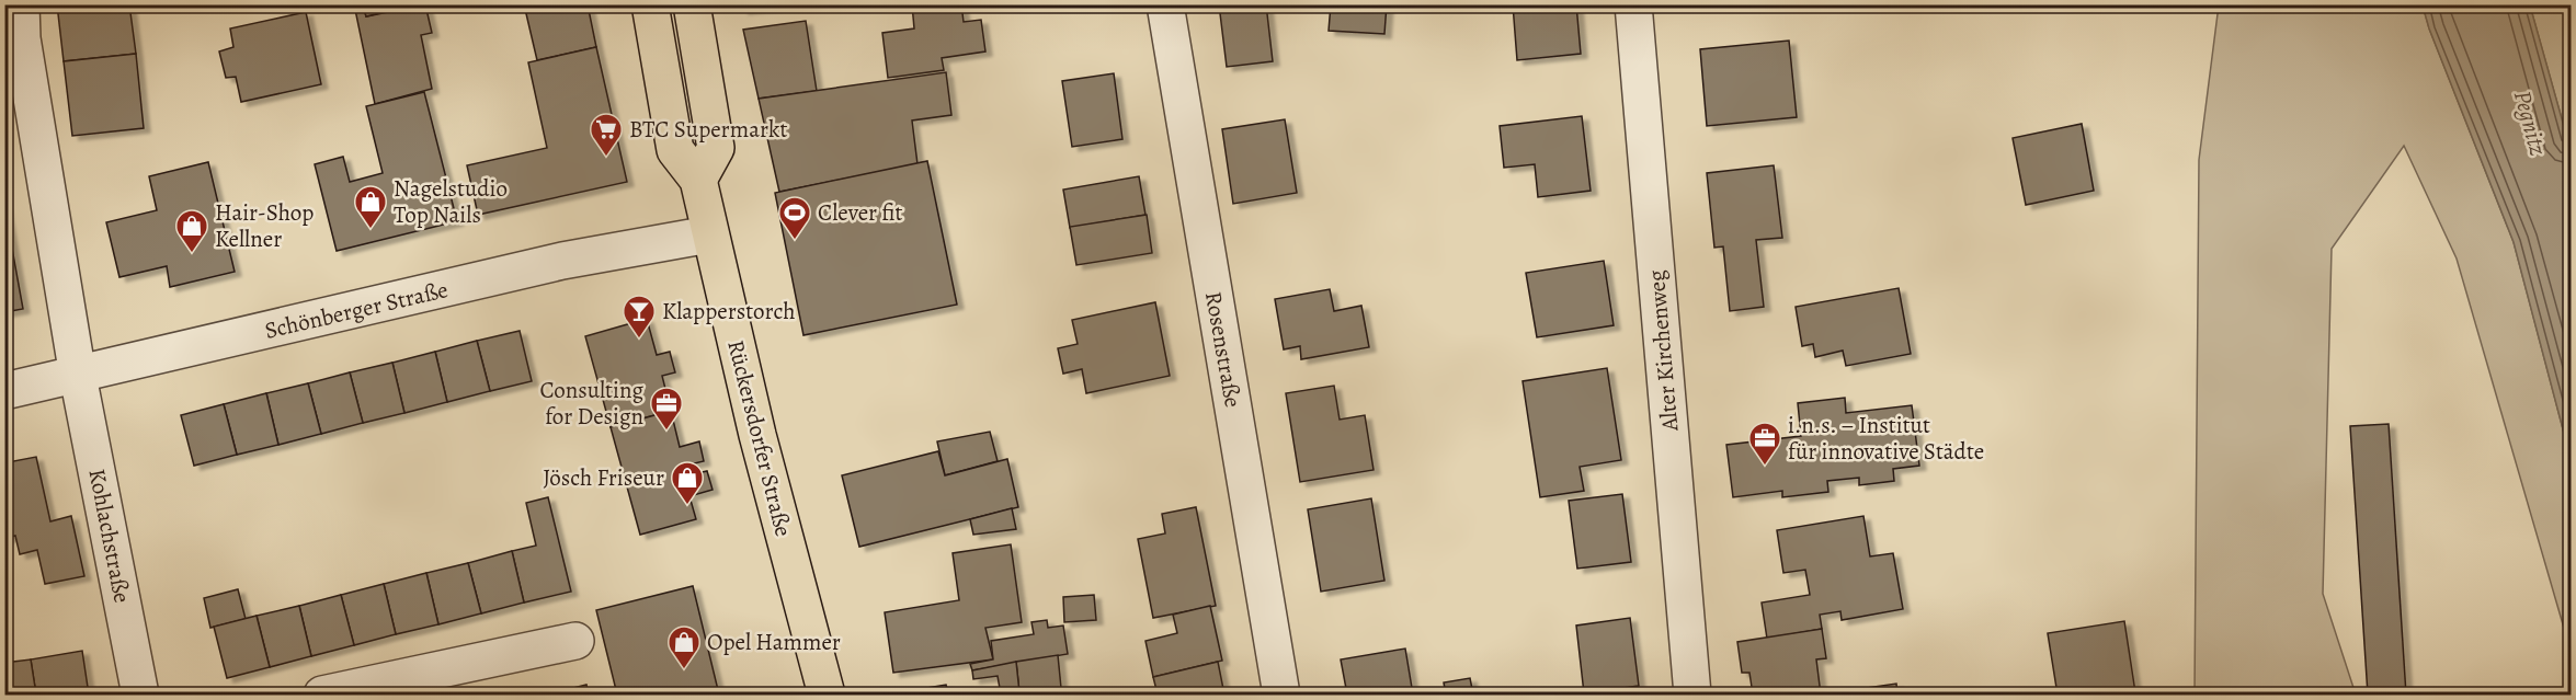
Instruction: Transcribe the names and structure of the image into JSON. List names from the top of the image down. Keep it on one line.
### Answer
{"streets":{"main road":["Rückersdorfer Straße"],"street":["Schönberger Straße","Rosenstraße","Alter Kirchenweg","Kohlachstraße"]},"crossings":[["Schönberger Straße","Rückersdorfer Straße"],["Schönberger Straße","Kohlachstraße"]],"water":["Pegnitz"],"places":{"supermarket":["BTC Supermarkt"],"shop":["Nagelstudio Top Nails","Hair-Shop Kellner","Jösch Friseur","Opel Hammer"],"sports":["Clever fit"],"bar":["Klapperstorch"],"office":["Consulting for Design","i.n.s. – Institut für innovative Städte"]}}
